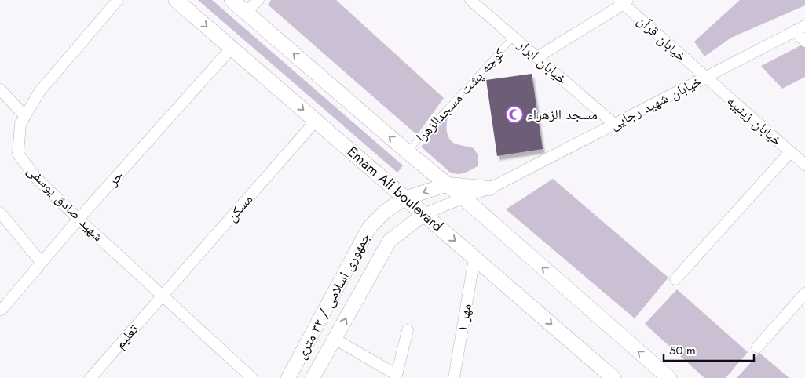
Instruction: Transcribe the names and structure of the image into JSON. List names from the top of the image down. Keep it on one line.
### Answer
{"streets":{"main road":["Emam Ali boulevard"],"street":["خیابان قرآن","خیابان ابرار","خیابان شهید رجایی","خیابان زینبیه","حر","شهید صادق یوسفی","مسکن","جمهوری اسلامی / ۳۲ متری","مهر ۱","تعلیم"],"lane":["کوچه پشت مسجدالزهرا"]},"crossings":[["خیابان قرآن","خیابان شهید رجایی"],["خیابان قرآن","خیابان زینبیه"],["خیابان ابرار","کوچه پشت مسجدالزهرا"],["خیابان ابرار","خیابان شهید رجایی"],["خیابان شهید رجایی","خیابان زینبیه"],["خیابان شهید رجایی","Emam Ali boulevard"],["خیابان شهید رجایی","جمهوری اسلامی / ۳۲ متری"],["حر","Emam Ali boulevard"],["حر","شهید صادق یوسفی"],["Emam Ali boulevard","مسکن"],["Emam Ali boulevard","جمهوری اسلامی / ۳۲ متری"],["Emam Ali boulevard","مهر ۱"],["شهید صادق یوسفی","مسکن"],["شهید صادق یوسفی","تعلیم"],["مسکن","تعلیم"]],"places":{"mosque":["مسجد الزهراء"]},"scale_bar":"50 m"}
